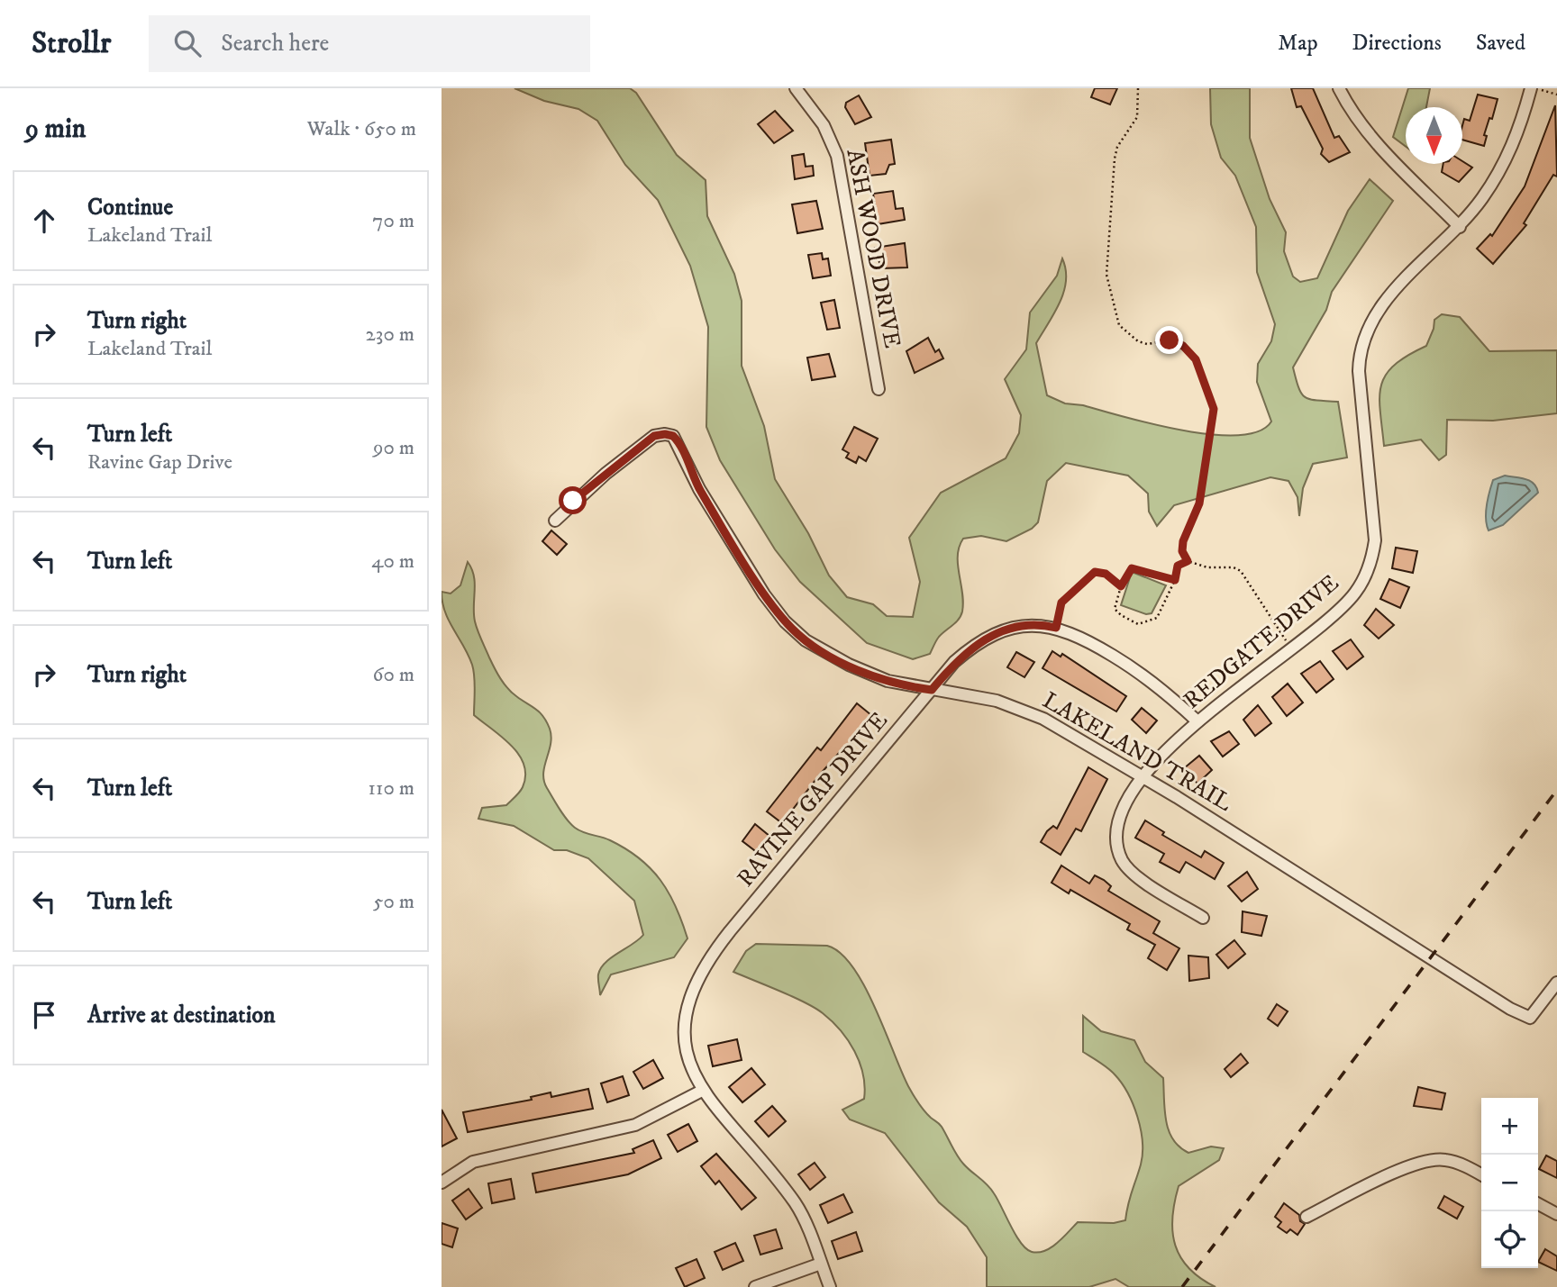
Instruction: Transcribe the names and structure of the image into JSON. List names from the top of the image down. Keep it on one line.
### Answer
{"streets":{"street":["ASH WOOD DRIVE","REDGATE DRIVE","LAKELAND TRAIL","RAVINE GAP DRIVE"]},"crossings":[["REDGATE DRIVE","LAKELAND TRAIL"],["REDGATE DRIVE","RAVINE GAP DRIVE"],["LAKELAND TRAIL","RAVINE GAP DRIVE"]],"north":"bottom","page":{"header":"Strollr","search":"Search here","nav":["Map","Directions","Saved"],"heading":["9 min","Walk · 650 m"],"list":[["Continue","Lakeland Trail","70 m"],["Turn right","Lakeland Trail","230 m"],["Turn left","Ravine Gap Drive","90 m"],["Turn left","40 m"],["Turn right","60 m"],["Turn left","110 m"],["Turn left","50 m"],"Arrive at destination"],"map_buttons":["+","−"]}}
